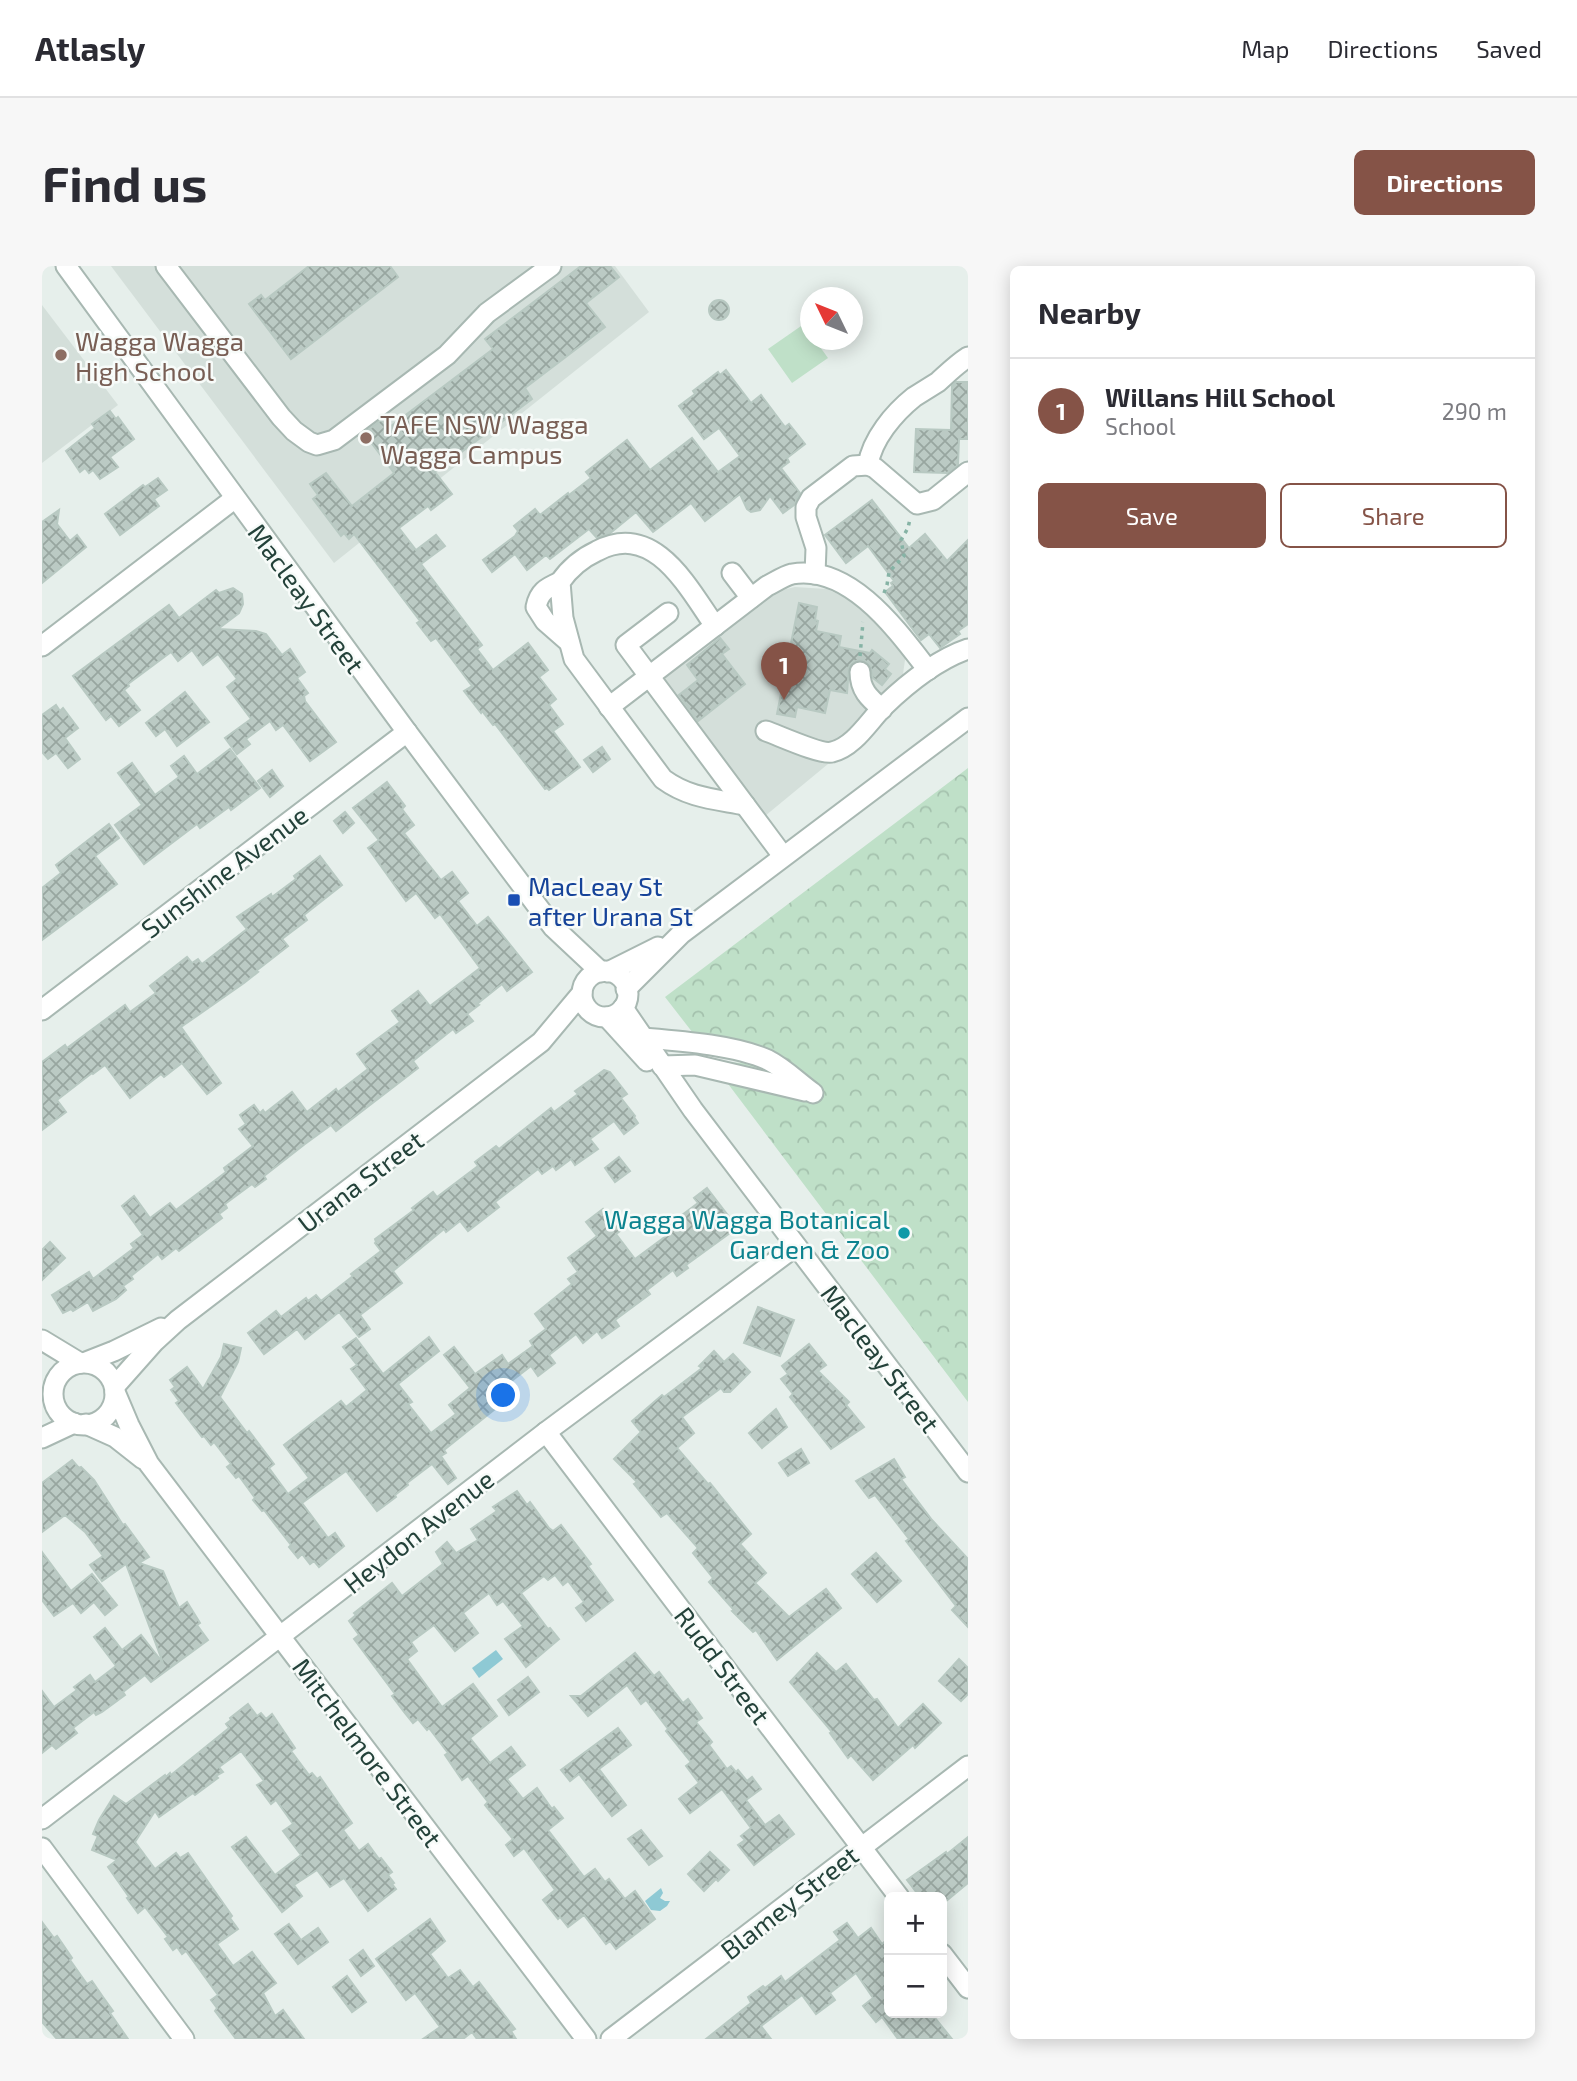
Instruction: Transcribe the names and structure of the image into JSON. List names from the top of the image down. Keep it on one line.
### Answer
{"streets":{"street":["Macleay Street","Sunshine Avenue","Urana Street","Heydon Avenue","Rudd Street","Mitchelmore Street","Blamey Street"]},"crossings":[["Macleay Street","Sunshine Avenue"],["Macleay Street","Urana Street"],["Macleay Street","Heydon Avenue"],["Urana Street","Mitchelmore Street"],["Heydon Avenue","Rudd Street"],["Heydon Avenue","Mitchelmore Street"],["Rudd Street","Blamey Street"]],"places":{"other":["Wagga Wagga High School","TAFE NSW Wagga Wagga Campus","Wagga Wagga Botanical Garden & Zoo"],"transit":["MacLeay St after Urana St"]},"north":"top left","page":{"header":"Atlasly","nav":["Map","Directions","Saved"],"buttons":["Directions",["Save","Share"]],"title":"Find us","heading":"Nearby","list":[{"mark":"1","name":"Willans Hill School","note":"School","value":"290 m"}],"pins":"1","map_buttons":["+","−"]}}
